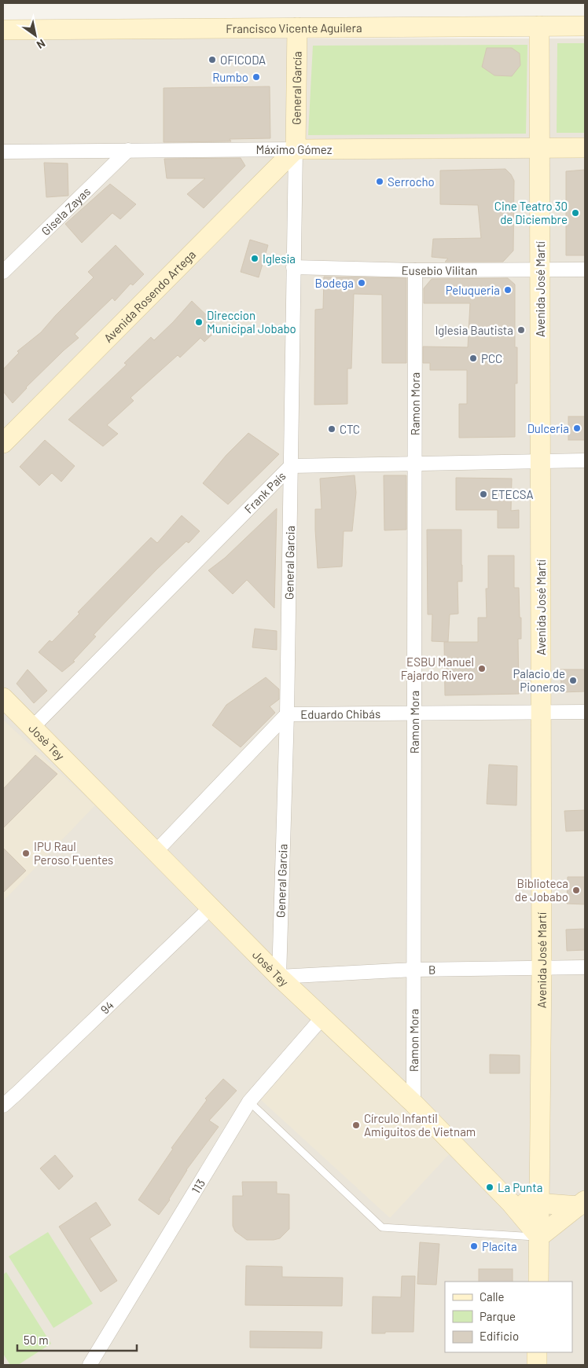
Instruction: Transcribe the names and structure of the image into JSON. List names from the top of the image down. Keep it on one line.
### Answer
{"streets":{"main road":["Francisco Vicente Aguilera","General García","Máximo Gómez","Avenida José Martí","Avenida Rosendo Artega","Josè Tey"],"street":["Gisela Zayas","Eusebio Vilitan","Ramon Mora","Frank País","General Garcia","Eduardo Chibás","B","94","113"]},"crossings":[["Francisco Vicente Aguilera","General García"],["Francisco Vicente Aguilera","Avenida José Martí"],["General García","Máximo Gómez"],["General García","Avenida Rosendo Artega"],["General García","General Garcia"],["Máximo Gómez","Gisela Zayas"],["Máximo Gómez","Avenida José Martí"],["Máximo Gómez","Avenida Rosendo Artega"],["Máximo Gómez","General Garcia"],["Eusebio Vilitan","Avenida José Martí"],["Eusebio Vilitan","Ramon Mora"],["Eusebio Vilitan","General Garcia"],["Avenida José Martí","Frank País"],["Avenida José Martí","Eduardo Chibás"],["Avenida José Martí","Josè Tey"],["Avenida José Martí","B"],["Avenida Rosendo Artega","General Garcia"],["Ramon Mora","Frank País"],["Ramon Mora","Eduardo Chibás"],["Ramon Mora","Josè Tey"],["Ramon Mora","B"],["Frank País","General Garcia"],["Frank País","Josè Tey"],["General Garcia","Eduardo Chibás"],["General Garcia","Josè Tey"],["General Garcia","B"],["Eduardo Chibás","Josè Tey"],["Josè Tey","B"],["Josè Tey","94"],["Josè Tey","113"]],"places":["OFICODA","Rumbo","Serrocho","Cine Teatro 30 de Diciembre","Iglesia","Bodega","Peluqueria","Direccion Municipal Jobabo","Iglesia Bautista","PCC","Dulceria","CTC","ETECSA","ESBU Manuel Fajardo Rivero","Palacio de Pioneros","IPU Raul Peroso Fuentes","Biblioteca de Jobabo","Círculo Infantil Amiguitos de Vietnam","La Punta","Placita"],"legend":["Calle","Parque","Edificio"],"scale_bar":"50 m","north":"bottom right"}
